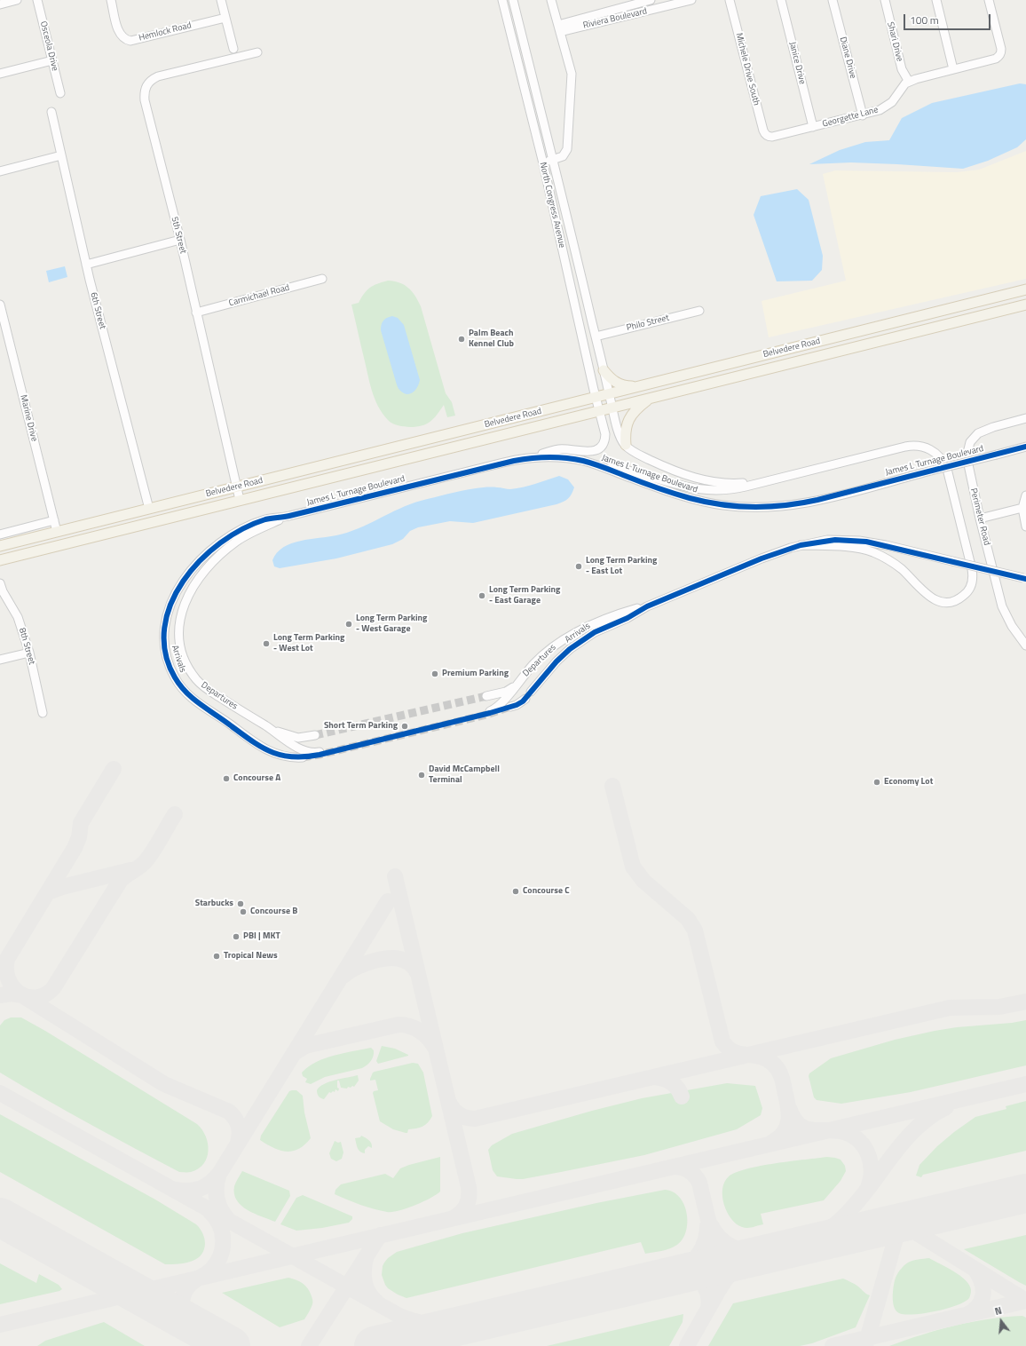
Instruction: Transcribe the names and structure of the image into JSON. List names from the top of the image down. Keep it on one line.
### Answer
{"streets":{"main road":["Belvedere Road"],"street":["Riviera Boulevard","Hemlock Road","Shari Drive","Osceola Drive","Diane Drive","Janice Drive","Michele Drive South","Georgette Lane","North Congress Avenue","5th Street","Carmichael Road","6th Street","Philo Street","Marine Drive","James L Turnage Boulevard","Perimeter Road","Arrivals","8th Street","Departures"]},"crossings":[["Shari Drive","Georgette Lane"],["Diane Drive","Georgette Lane"],["Janice Drive","Georgette Lane"],["Michele Drive South","Georgette Lane"],["North Congress Avenue","Philo Street"],["North Congress Avenue","Belvedere Road"],["North Congress Avenue","James L Turnage Boulevard"],["5th Street","Carmichael Road"],["5th Street","Belvedere Road"],["6th Street","Belvedere Road"],["Belvedere Road","Marine Drive"],["James L Turnage Boulevard","Arrivals"],["James L Turnage Boulevard","Departures"],["Arrivals","Departures"]],"places":["Palm Beach Kennel Club","Long Term Parking - East Lot","Long Term Parking - East Garage","Long Term Parking - West Garage","Long Term Parking - West Lot","Premium Parking","Short Term Parking","David McCampbell Terminal","Concourse A","Economy Lot","Concourse C","Starbucks","Concourse B","PBI | MKT","Tropical News"],"scale_bar":"100 m","north":"top"}
